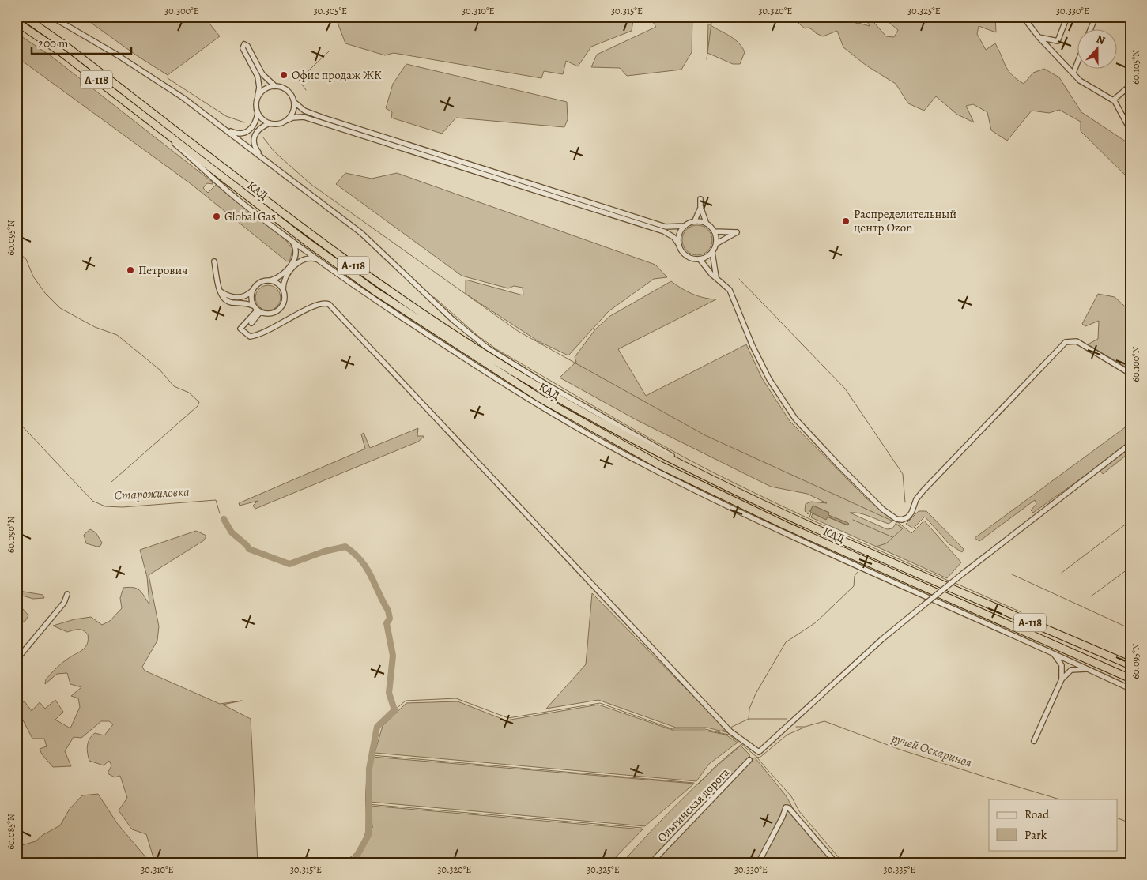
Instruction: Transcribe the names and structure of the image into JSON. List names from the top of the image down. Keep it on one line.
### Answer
{"streets":{"highway":["А-118","КАД"],"street":["Ольгинская дорога"]},"water":["Старожиловка","ручей Оскариноя"],"places":["Офис продаж ЖК","Global Gas","Распределительный центр Ozon","Петрович"],"legend":["Road","Park"],"scale_bar":"200 m","north":"top","coordinates":["30.300°E","30.305°E","30.310°E","30.315°E","30.320°E","30.325°E","30.330°E","60.105°N","60.095°N","60.100°N","60.090°N","60.085°N","30.335°E"]}
